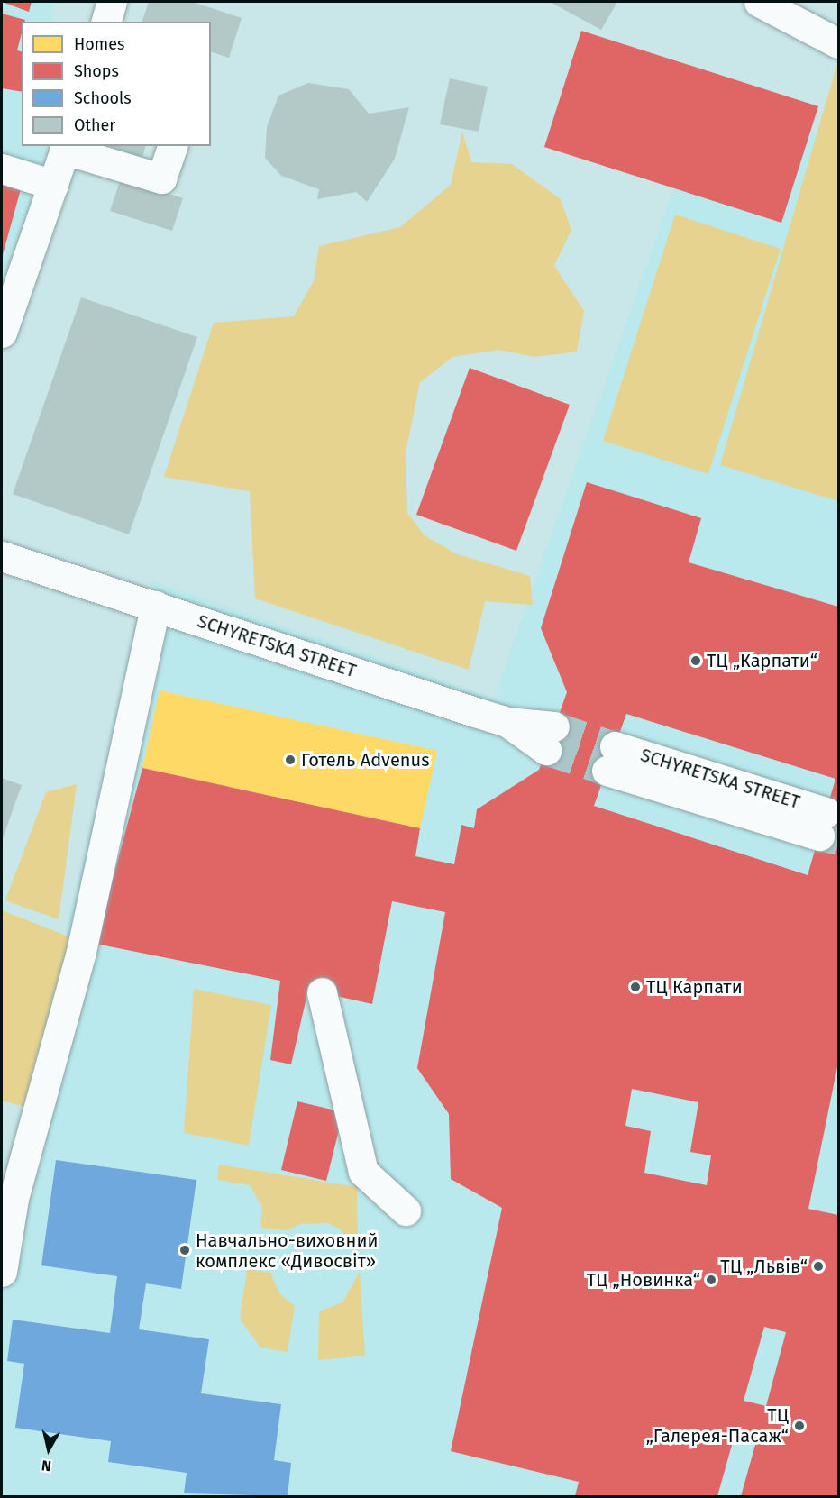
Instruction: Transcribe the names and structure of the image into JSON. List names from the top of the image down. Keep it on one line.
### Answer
{"streets":{"street":["SCHYRETSKA STREET"]},"places":["ТЦ „Карпати“","Готель Advenus","ТЦ Карпати","Навчально-виховний комплекс «Дивосвіт»","ТЦ „Львів“","ТЦ „Новинка“","ТЦ „Галерея-Пасаж“"],"legend":["Homes","Shops","Schools","Other"],"north":"bottom"}
